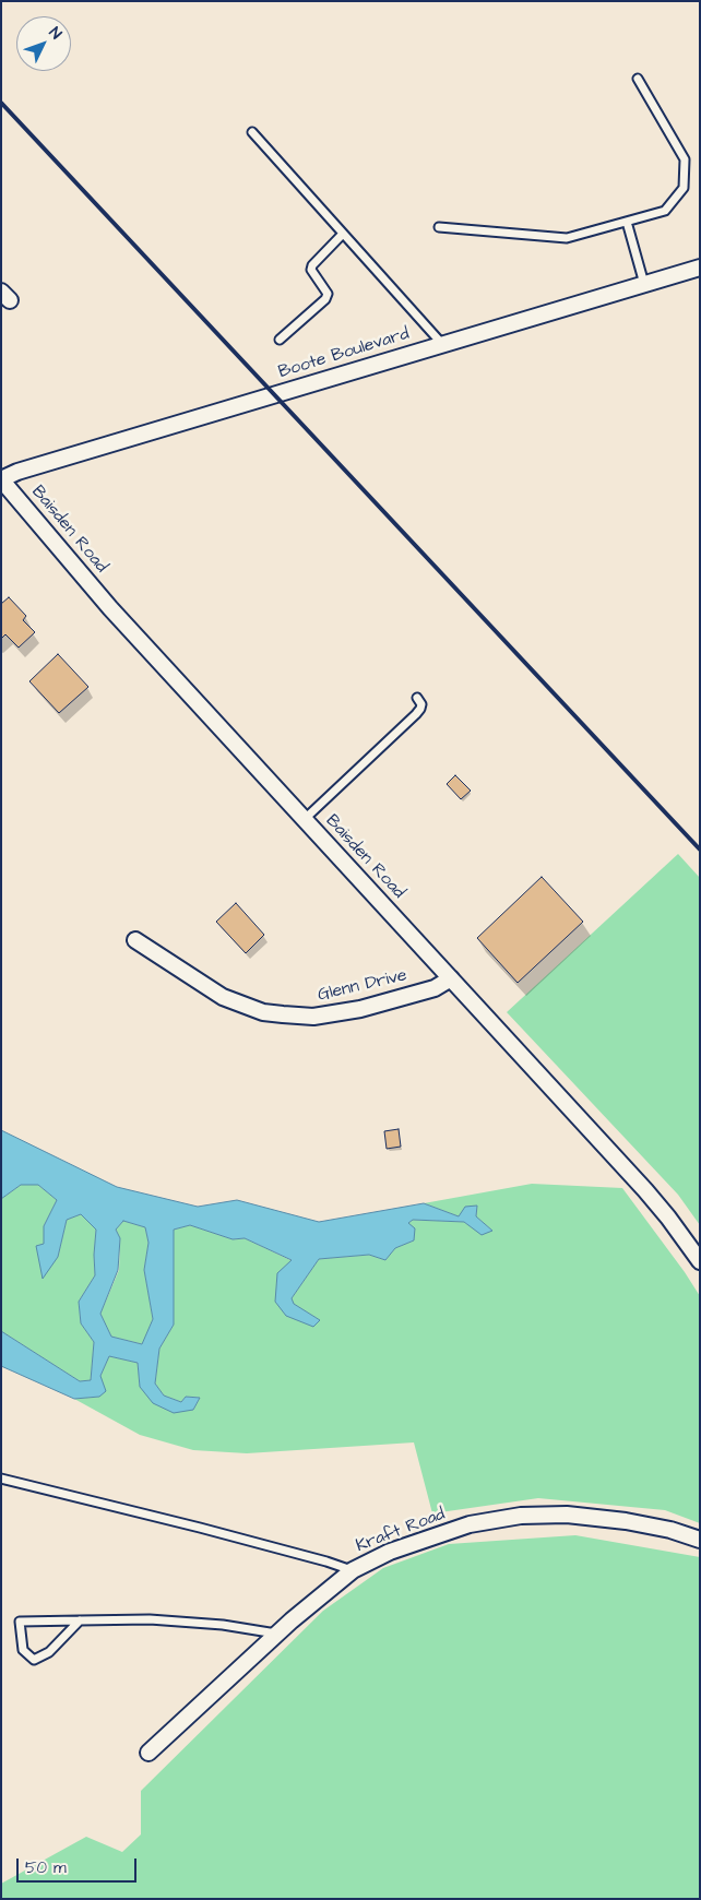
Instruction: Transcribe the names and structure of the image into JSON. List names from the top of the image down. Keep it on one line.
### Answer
{"streets":{"street":["Boote Boulevard","Baisden Road","Glenn Drive","Kraft Road"]},"crossings":[["Boote Boulevard","Baisden Road"],["Baisden Road","Glenn Drive"]],"scale_bar":"50 m","north":"top right"}
